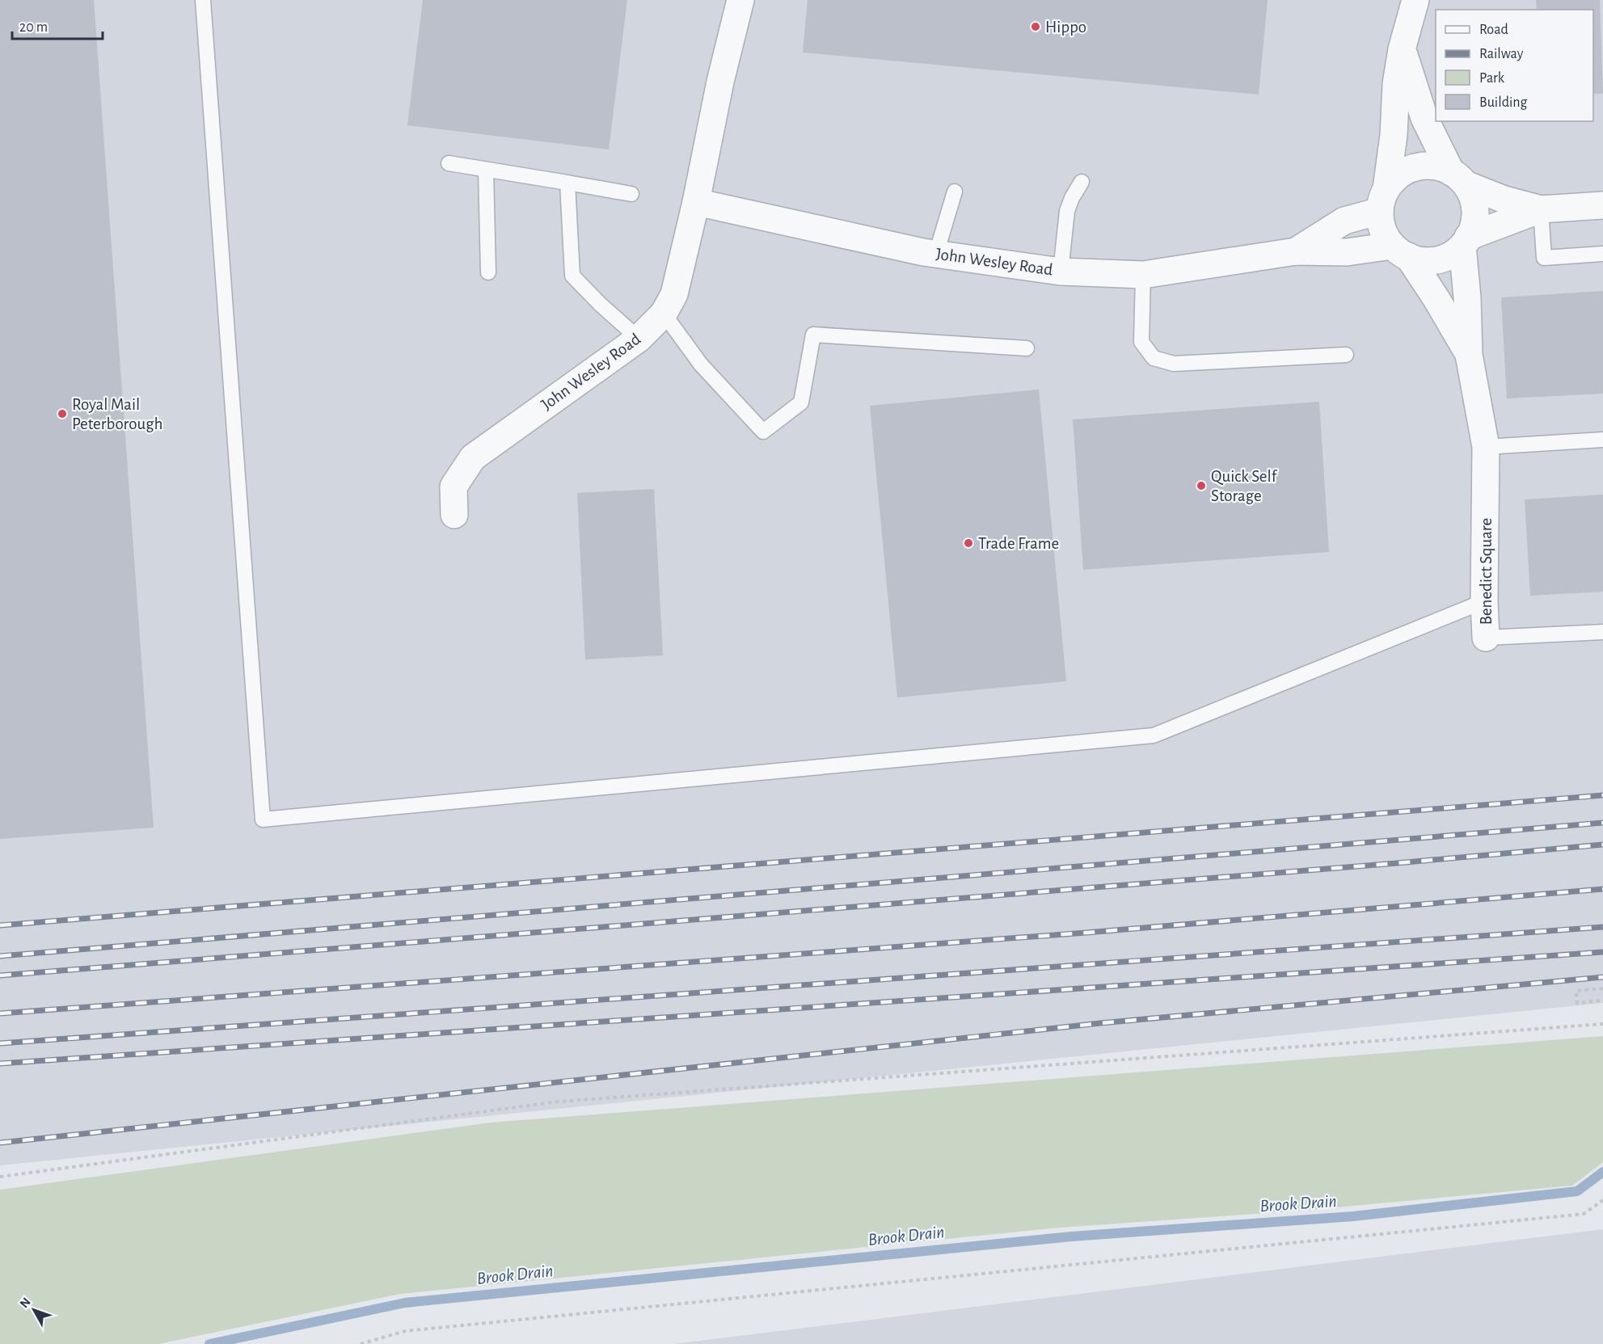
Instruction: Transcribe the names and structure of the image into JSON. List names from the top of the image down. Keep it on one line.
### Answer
{"streets":{"street":["John Wesley Road","Benedict Square"]},"crossings":[["John Wesley Road","Benedict Square"]],"water":["Brook Drain"],"places":["Hippo","Royal Mail Peterborough","Quick Self Storage","Trade Frame"],"legend":["Road","Railway","Park","Building"],"scale_bar":"20 m","north":"top left"}
